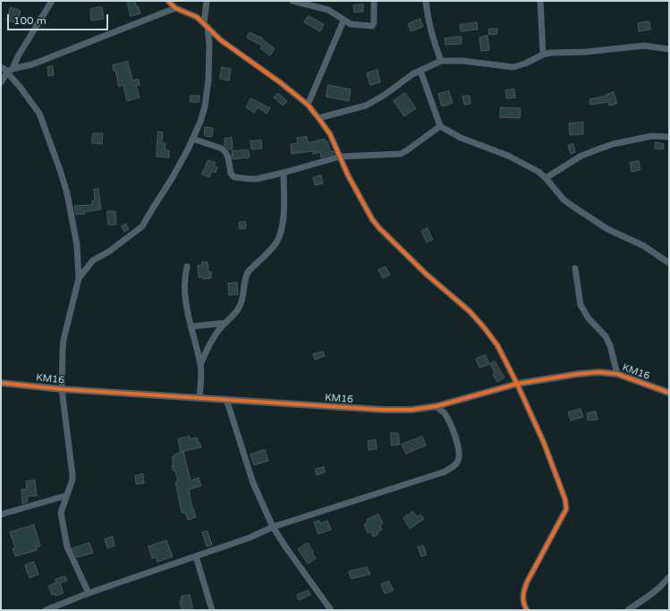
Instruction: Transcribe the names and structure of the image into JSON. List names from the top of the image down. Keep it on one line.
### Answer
{"streets":{"street":["KM16"]},"scale_bar":"100 m"}
